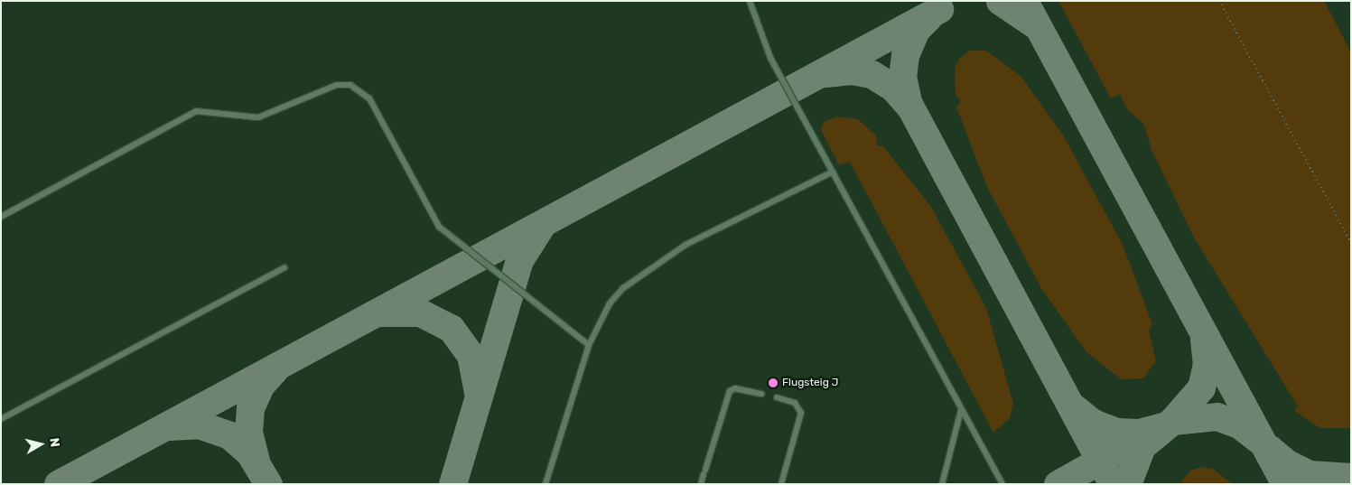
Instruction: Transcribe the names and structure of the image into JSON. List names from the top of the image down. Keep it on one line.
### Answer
{"places":["Flugsteig J"],"north":"right"}
